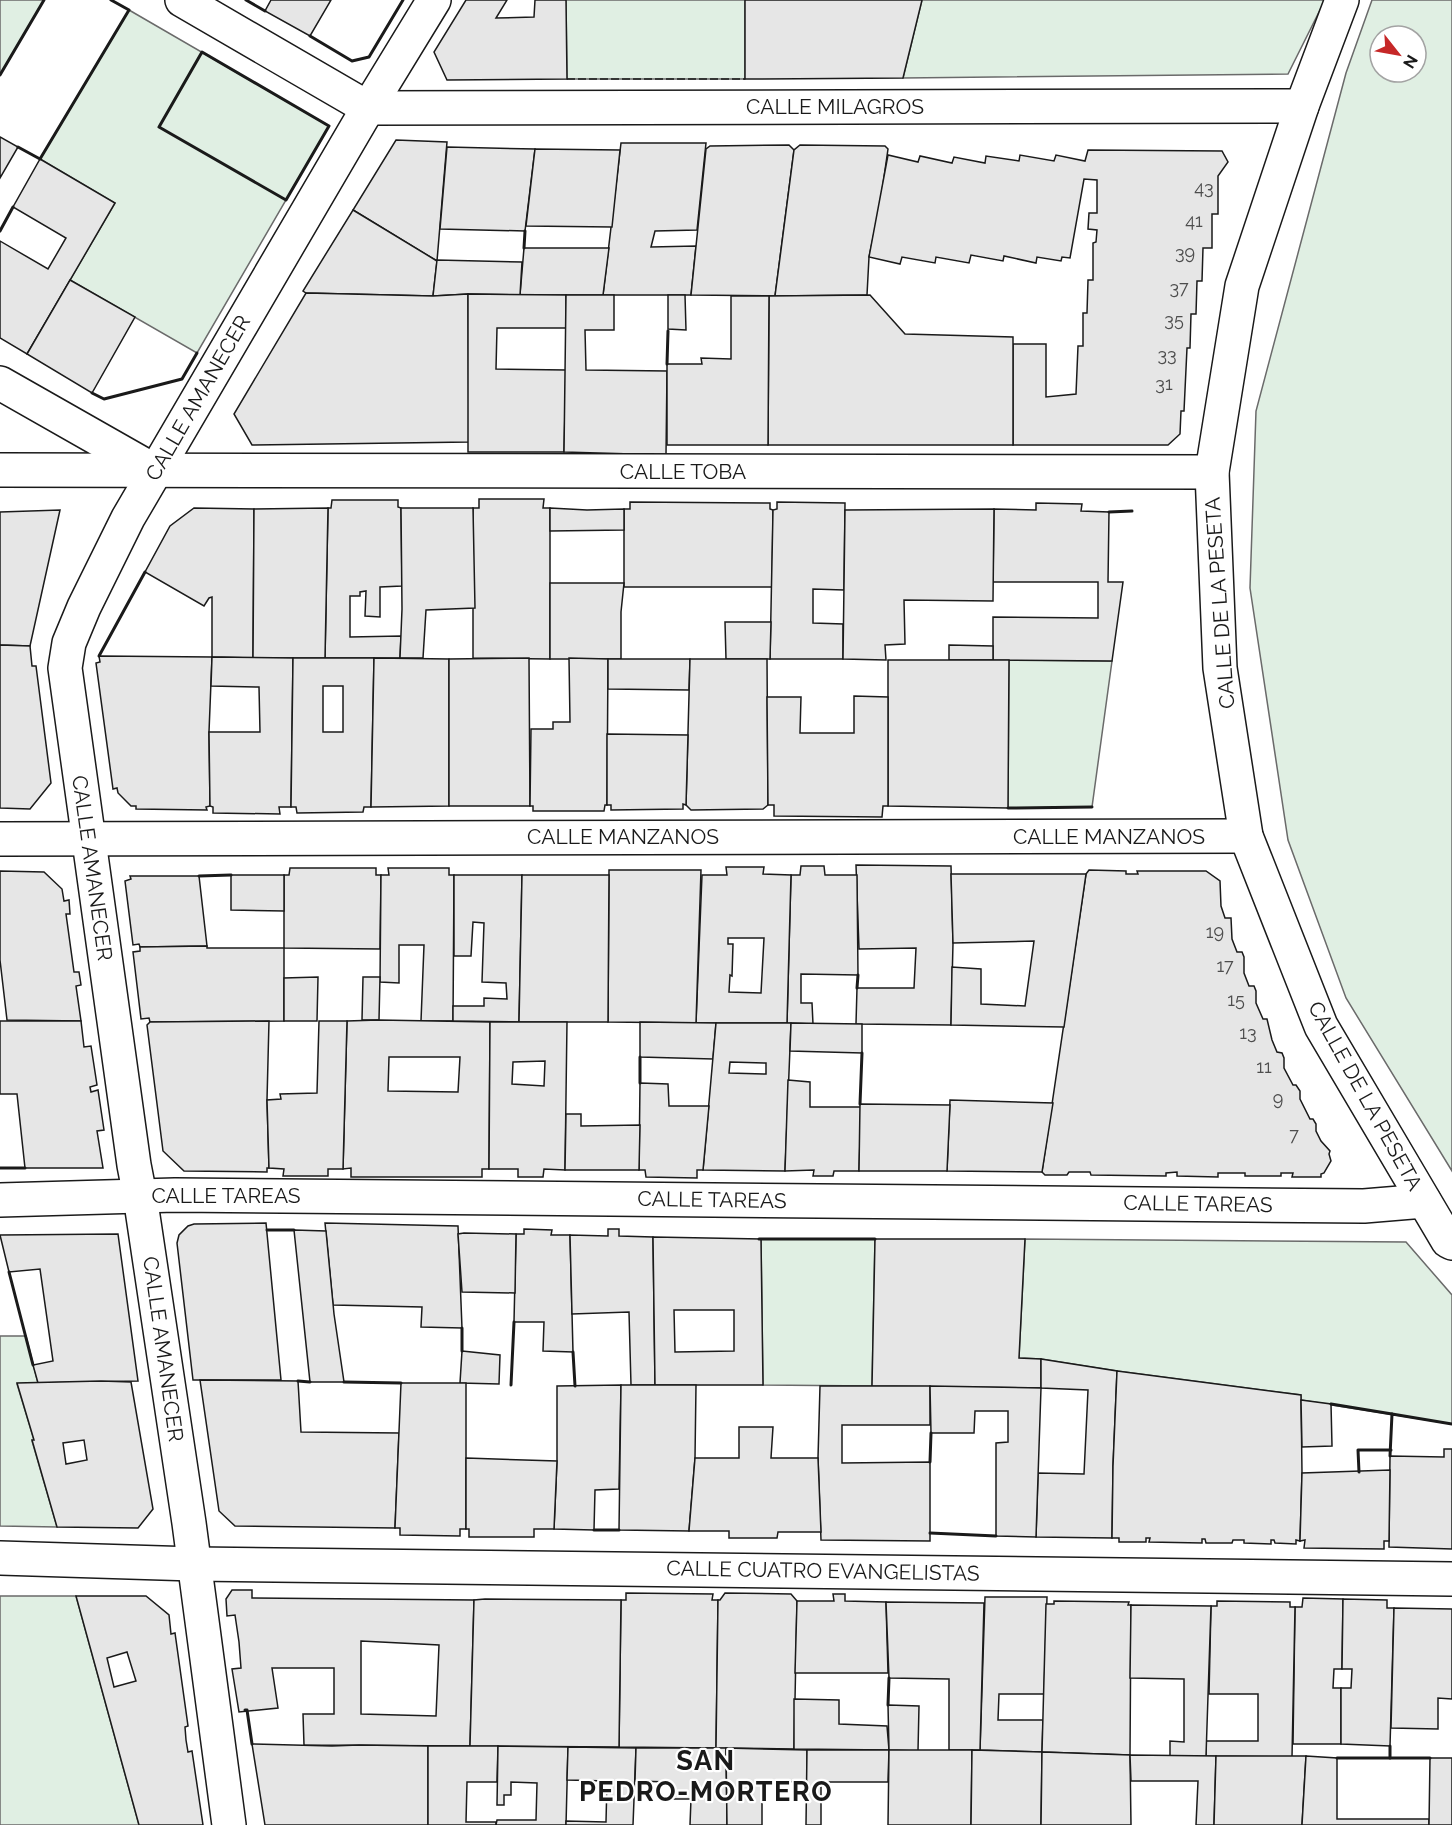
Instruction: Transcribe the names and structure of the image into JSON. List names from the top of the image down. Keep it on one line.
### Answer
{"streets":{"street":["CALLE MILAGROS","CALLE AMANECER","CALLE TOBA","CALLE DE LA PESETA","CALLE MANZANOS","CALLE TAREAS","CALLE CUATRO EVANGELISTAS"]},"crossings":[["CALLE MILAGROS","CALLE AMANECER"],["CALLE MILAGROS","CALLE DE LA PESETA"],["CALLE AMANECER","CALLE TOBA"],["CALLE AMANECER","CALLE MANZANOS"],["CALLE AMANECER","CALLE TAREAS"],["CALLE AMANECER","CALLE CUATRO EVANGELISTAS"],["CALLE TOBA","CALLE DE LA PESETA"],["CALLE DE LA PESETA","CALLE MANZANOS"],["CALLE DE LA PESETA","CALLE TAREAS"]],"districts":["SAN PEDRO-MORTERO"],"house_numbers":["43","41","39","37","35","33","31","19","17","15","13","11","9","7"],"north":"bottom right"}
